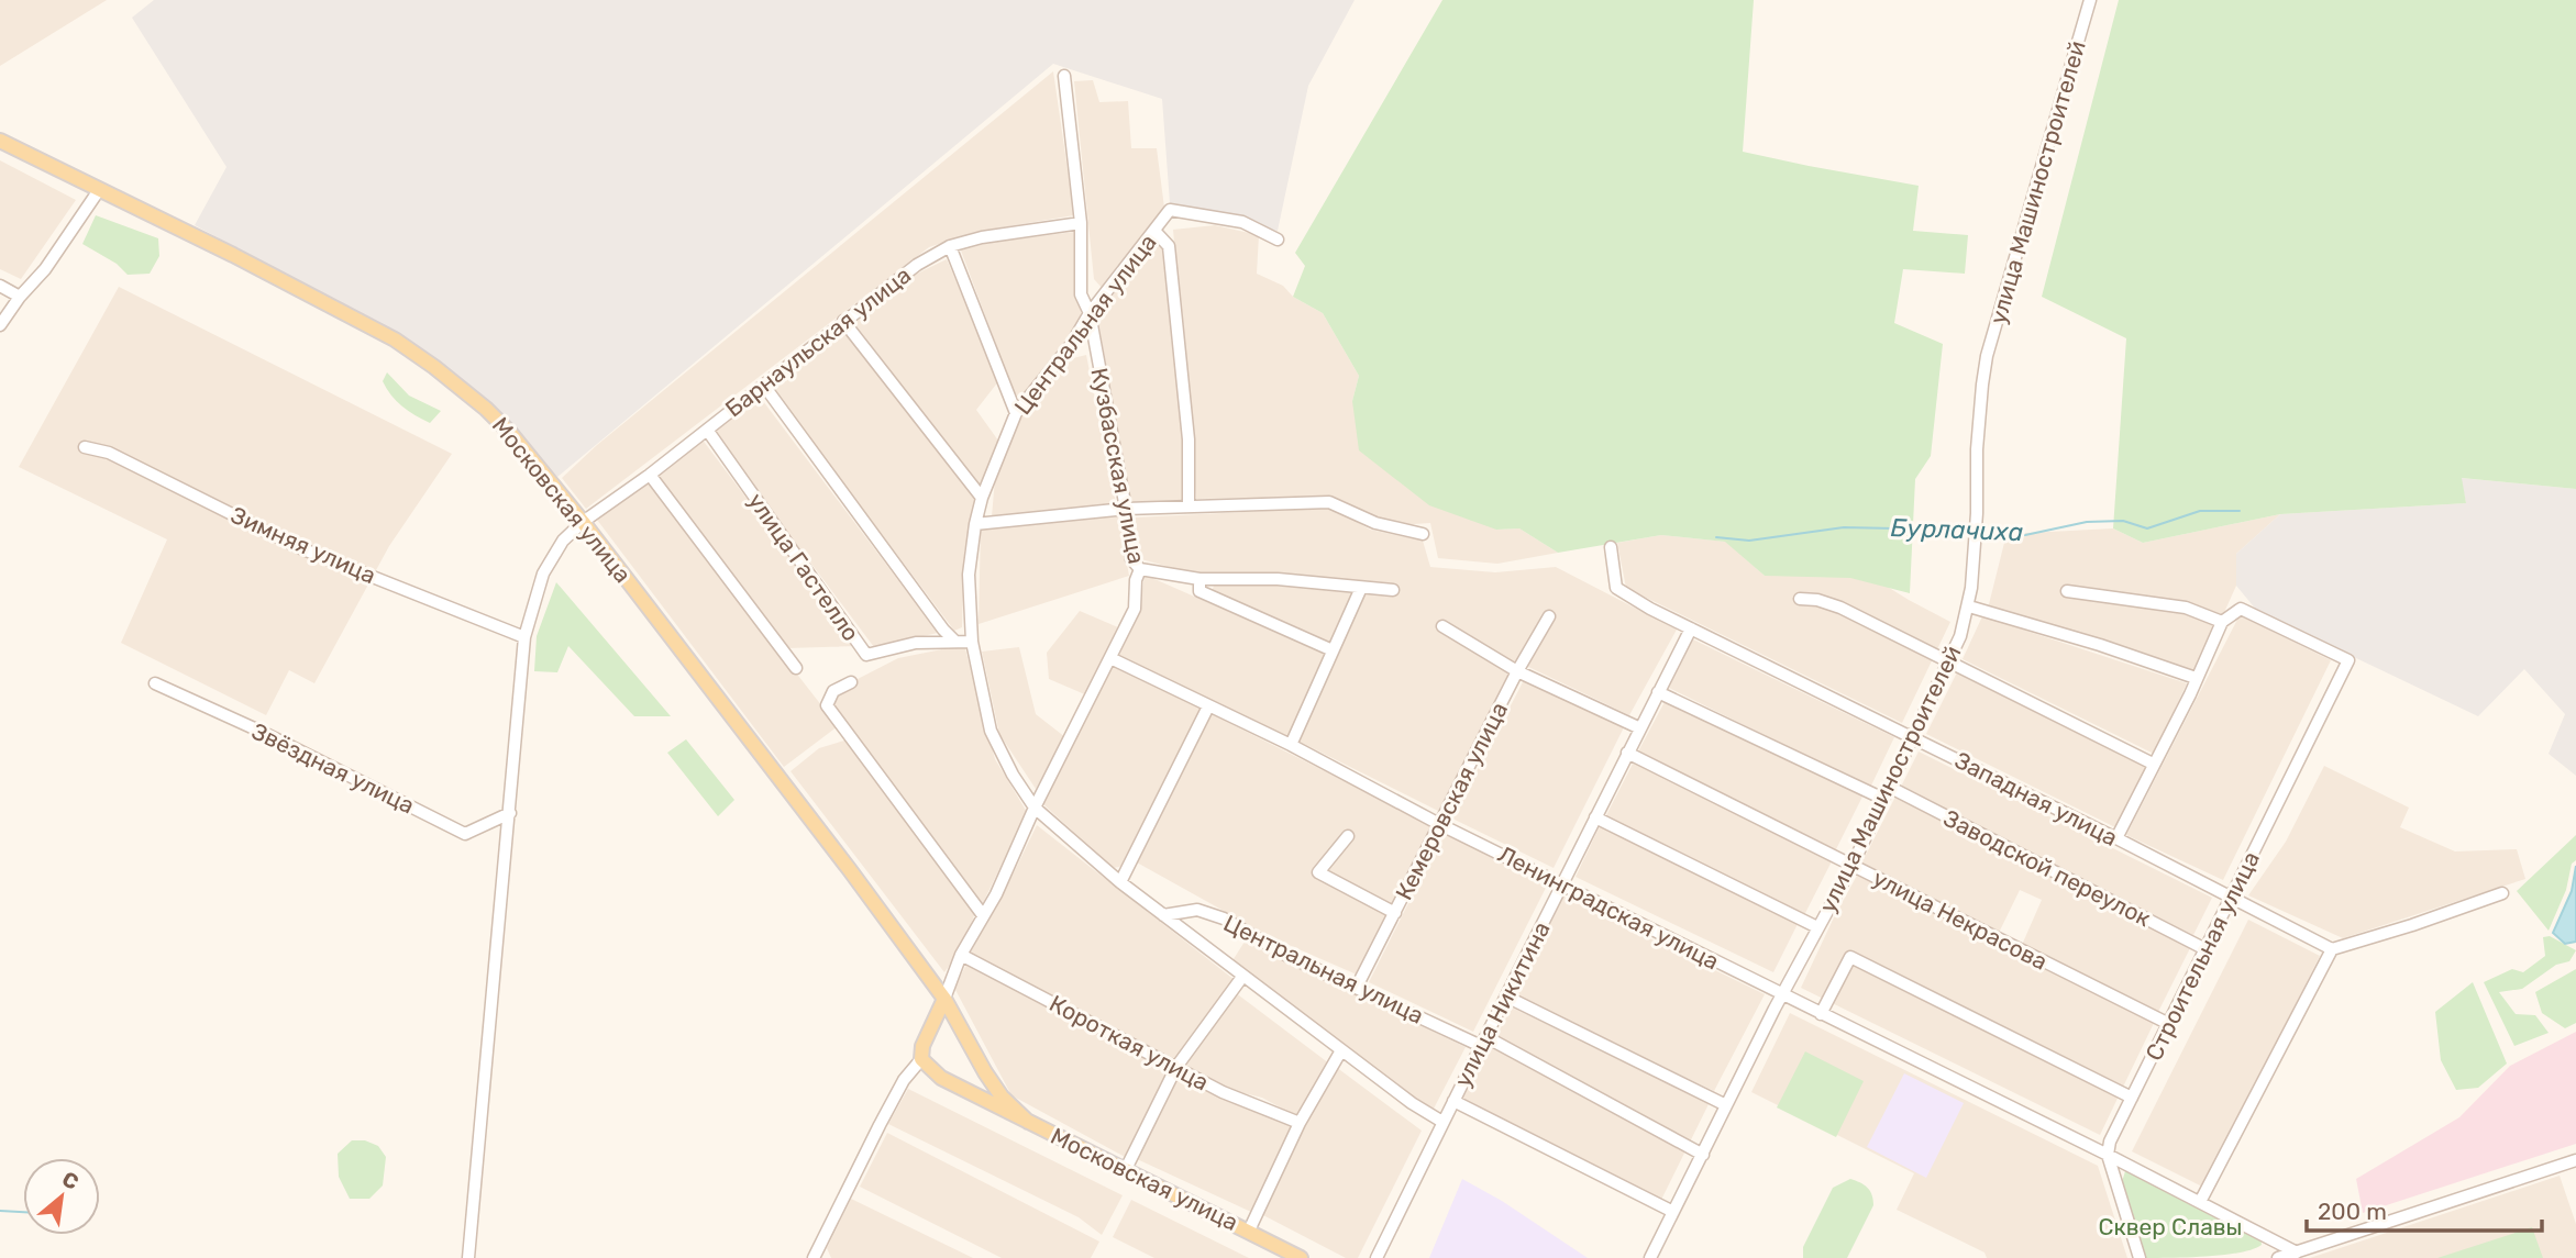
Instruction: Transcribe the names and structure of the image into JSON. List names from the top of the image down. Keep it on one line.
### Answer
{"streets":{"main road":["Московская улица"],"street":["улица Машиностроителей","Центральная улица","Барнаульская улица","Кузбасская улица","Зимняя улица","улица Гастелло","Звёздная улица","Западная улица","Кемеровская улица","Заводской переулок","Ленинградская улица","улица Некрасова","Строительная улица","улица Никитина","Короткая улица"]},"crossings":[["улица Машиностроителей","Центральная улица"],["улица Машиностроителей","Западная улица"],["улица Машиностроителей","Заводской переулок"],["улица Машиностроителей","Ленинградская улица"],["улица Машиностроителей","улица Некрасова"],["Центральная улица","Кузбасская улица"],["Центральная улица","улица Гастелло"],["Центральная улица","Кемеровская улица"],["Центральная улица","улица Никитина"],["Барнаульская улица","Кузбасская улица"],["Барнаульская улица","Московская улица"],["Барнаульская улица","Зимняя улица"],["Барнаульская улица","улица Гастелло"],["Барнаульская улица","Звёздная улица"],["Кузбасская улица","Московская улица"],["Кузбасская улица","Ленинградская улица"],["Кузбасская улица","Короткая улица"],["Западная улица","Строительная улица"],["Западная улица","улица Никитина"],["Кемеровская улица","Ленинградская улица"],["Заводской переулок","Строительная улица"],["Ленинградская улица","Строительная улица"],["Ленинградская улица","улица Никитина"],["улица Некрасова","Строительная улица"],["улица Некрасова","улица Никитина"]],"water":["Бурлачиха"],"parks":["Сквер Славы"],"scale_bar":"200 m","north":"top right"}
